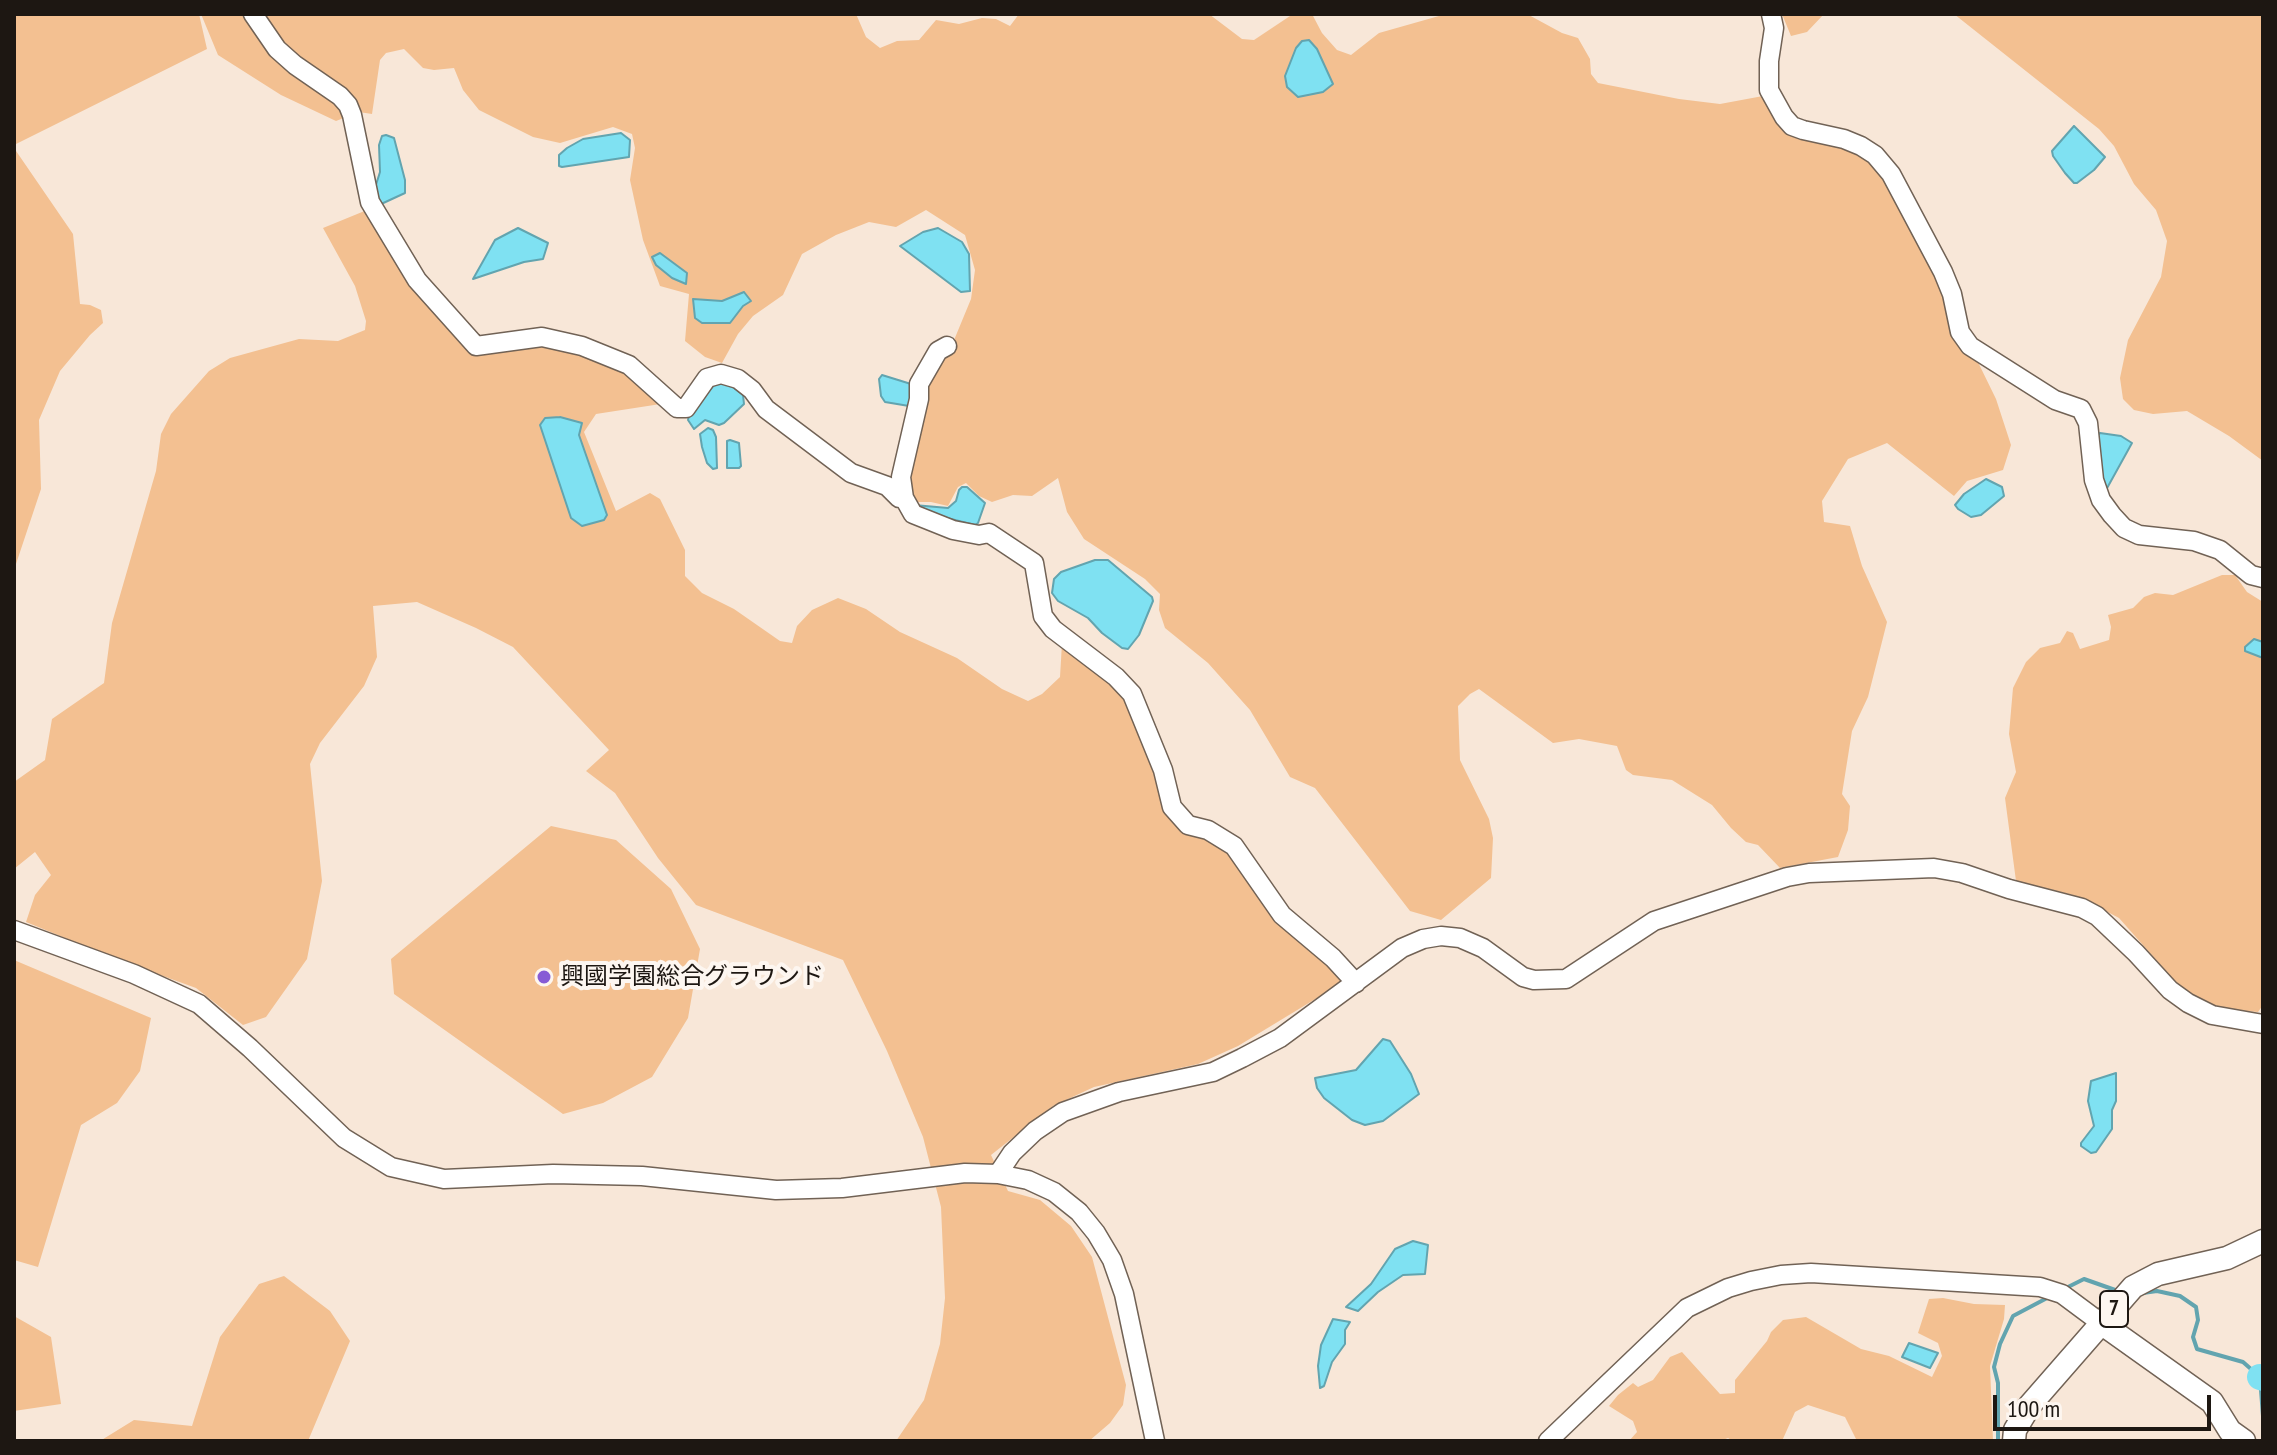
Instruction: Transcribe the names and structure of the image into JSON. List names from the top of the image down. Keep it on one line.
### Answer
{"streets":{"main road":["7"]},"places":["興國学園総合グラウンド"],"scale_bar":"100 m"}
